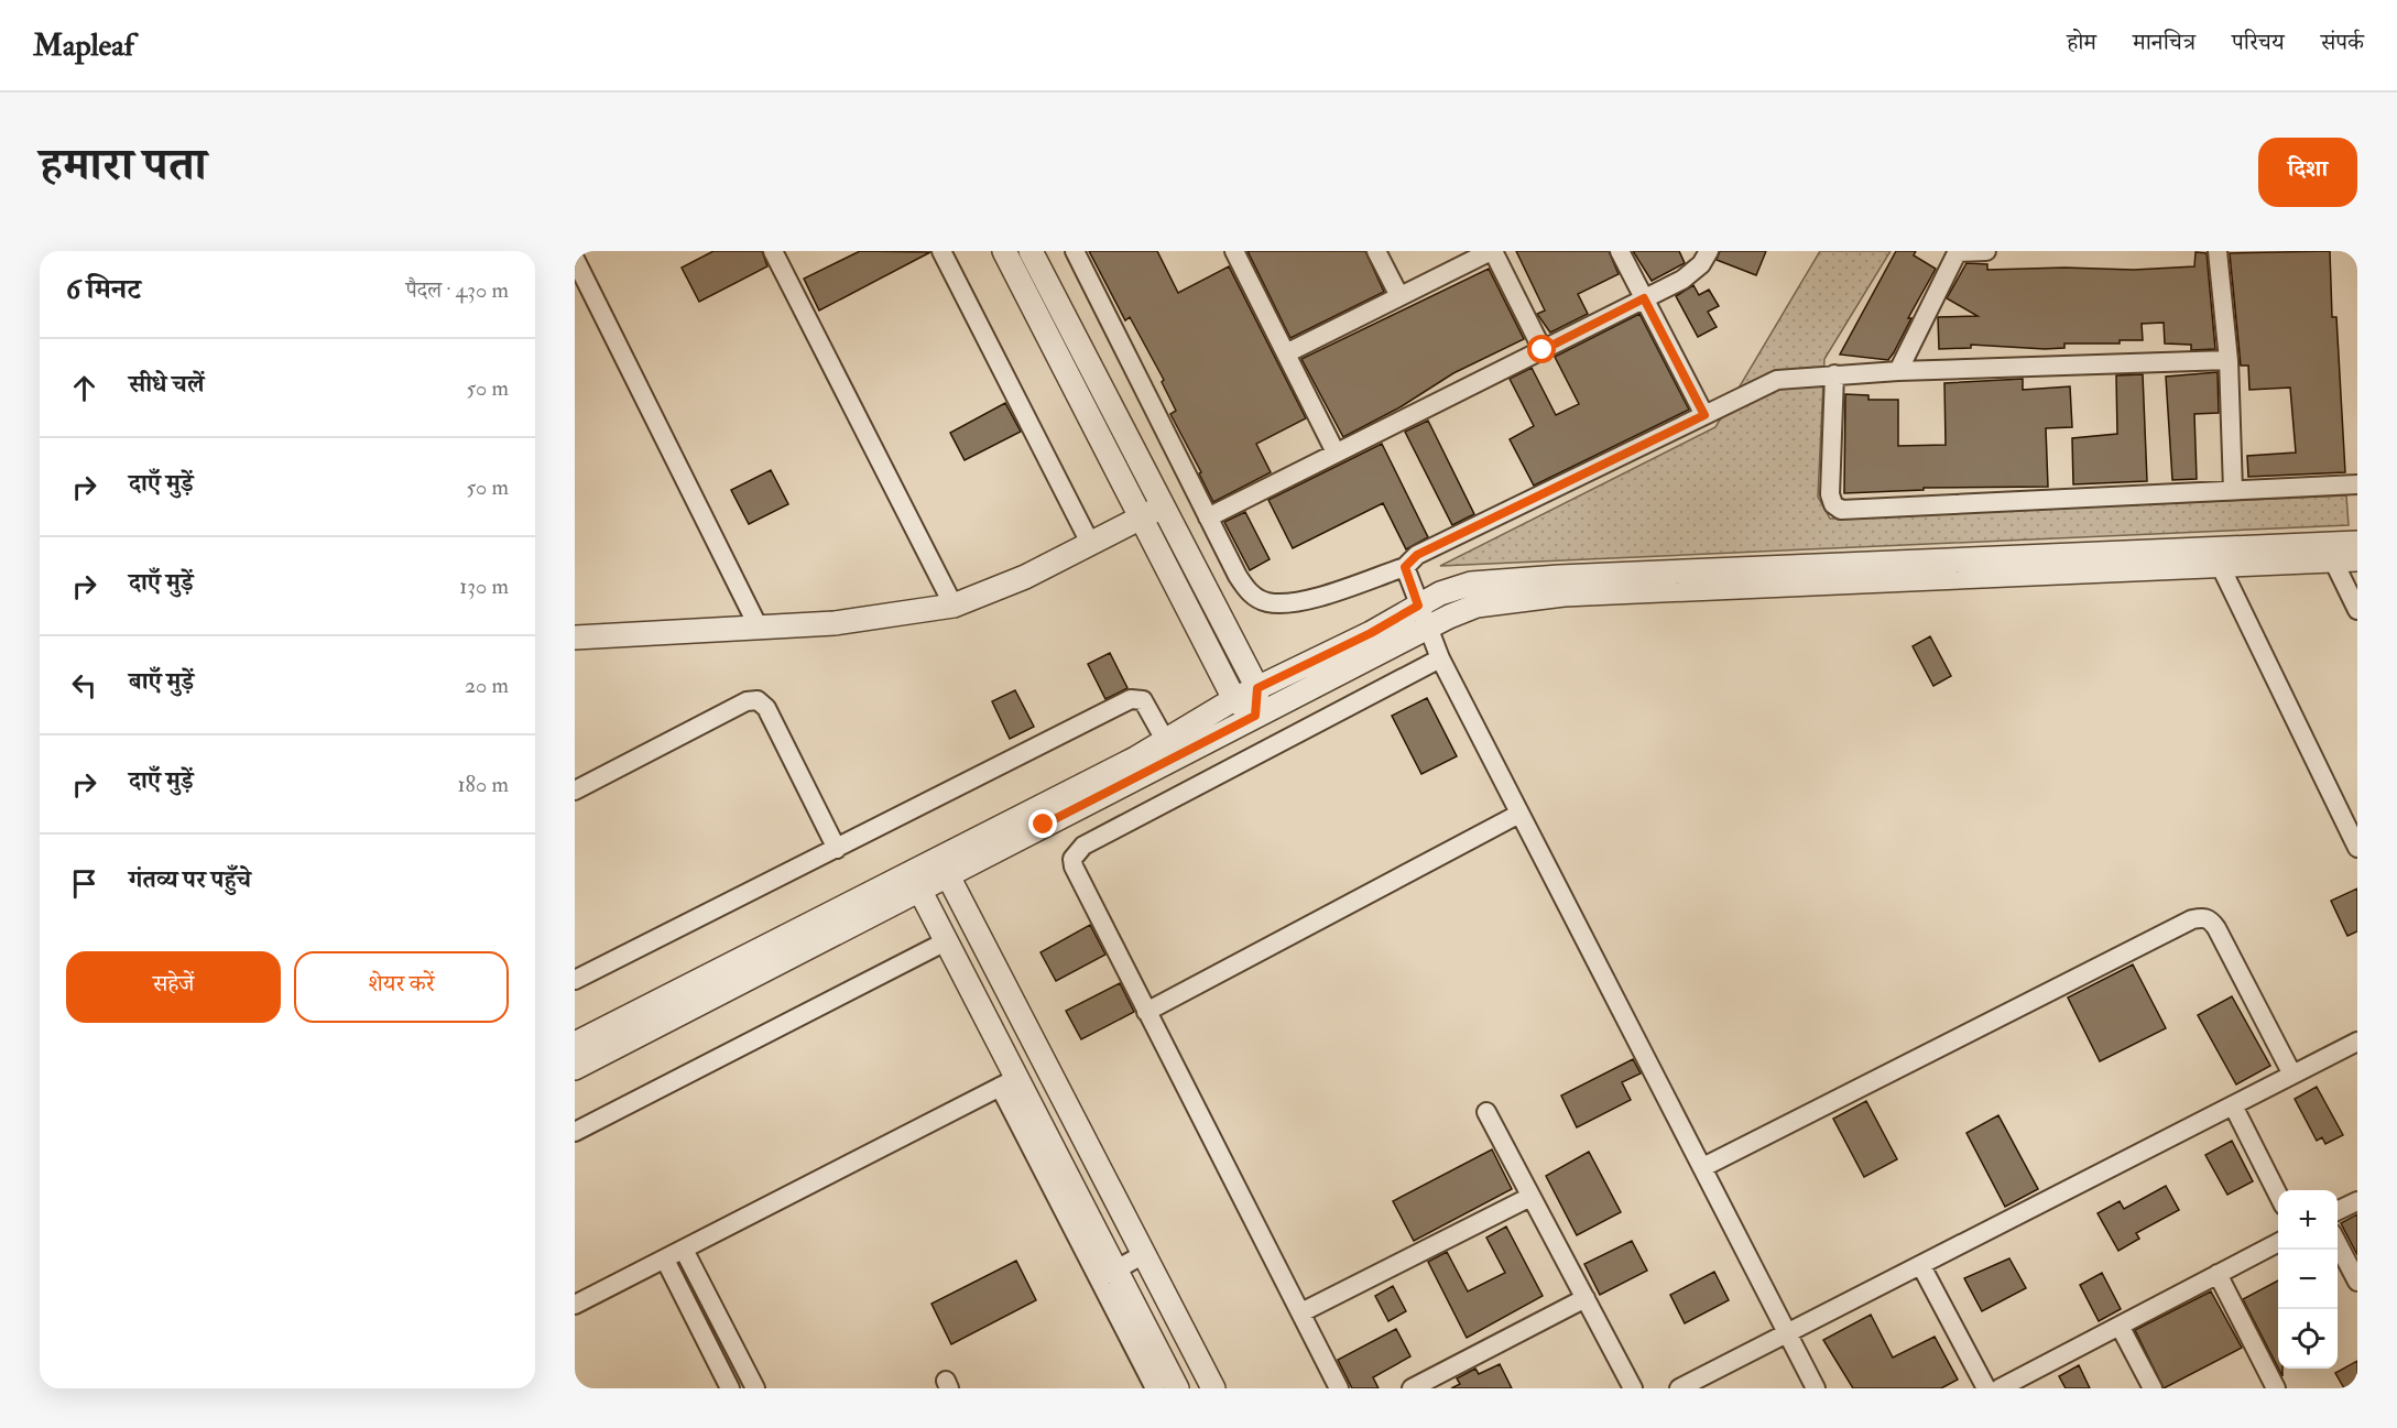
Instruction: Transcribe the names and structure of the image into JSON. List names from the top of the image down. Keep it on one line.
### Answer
{"page":{"header":"Mapleaf","nav":["होम","मानचित्र","परिचय","संपर्क"],"title":"हमारा पता","buttons":["दिशा",["सहेजें","शेयर करें"]],"heading":["6 मिनट","पैदल · 430 m"],"list":[["सीधे चलें","50 m"],["दाएँ मुड़ें","50 m"],["दाएँ मुड़ें","130 m"],["बाएँ मुड़ें","20 m"],["दाएँ मुड़ें","180 m"],"गंतव्य पर पहुँचे"],"map_buttons":["+","−"]}}
